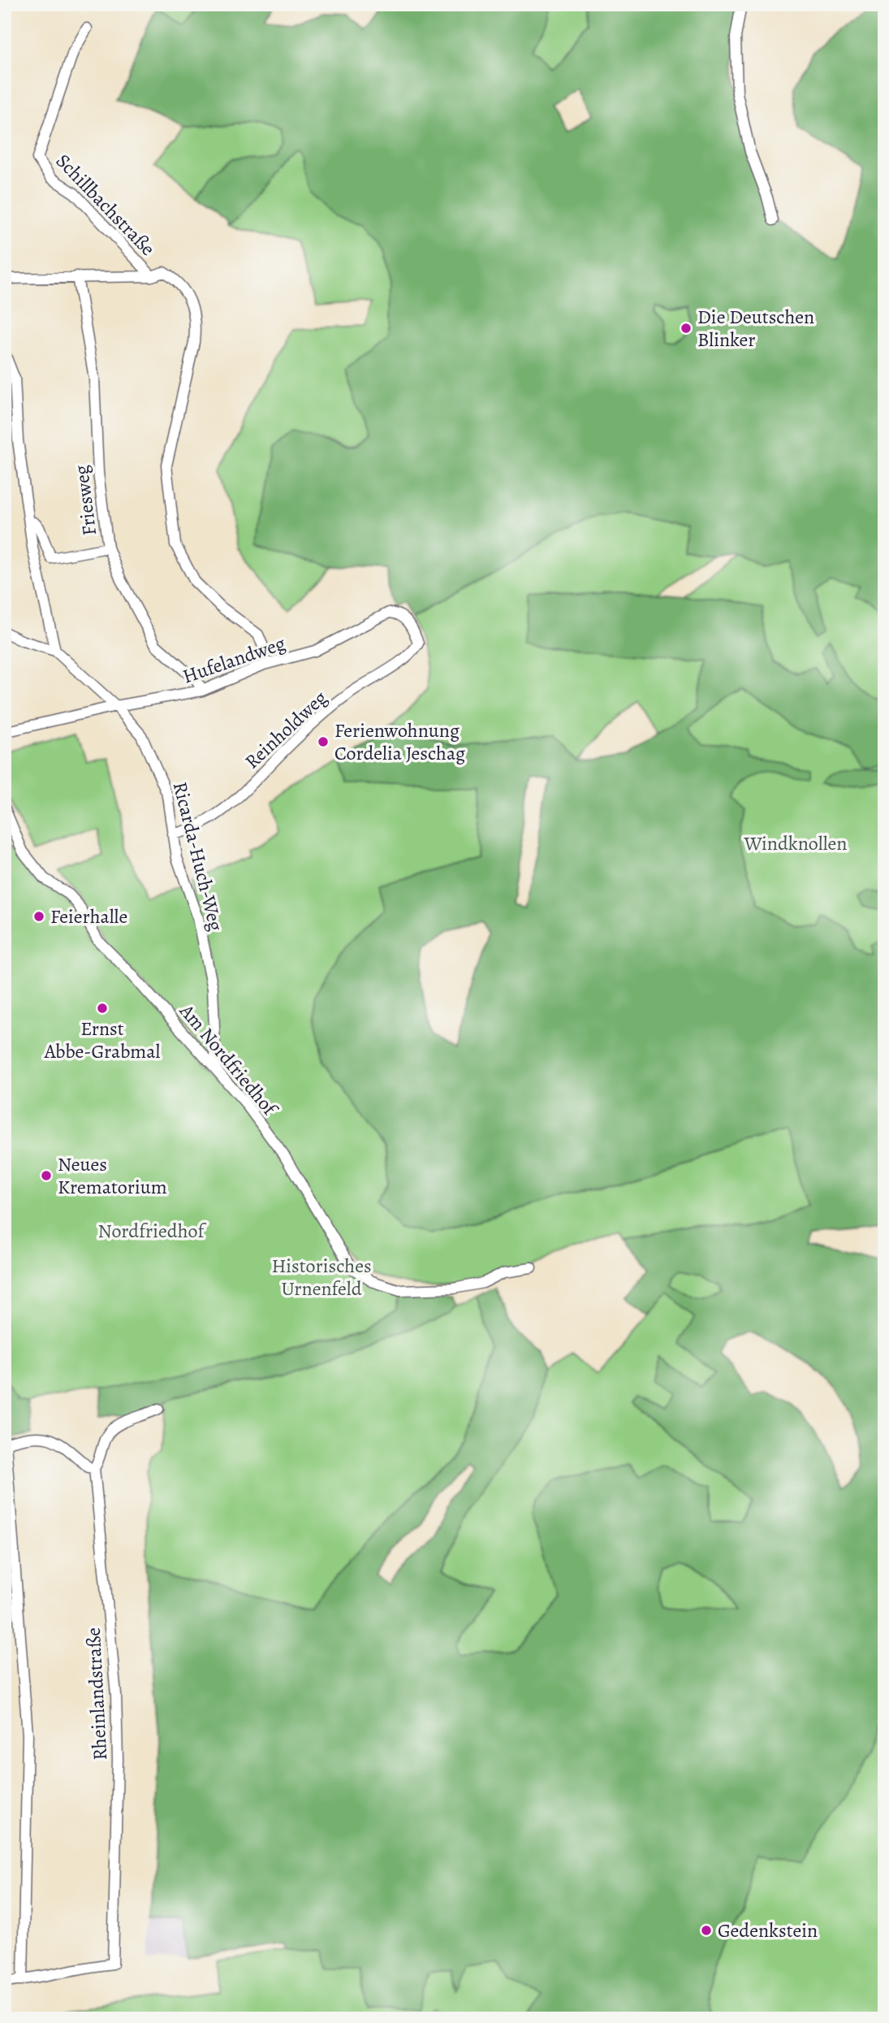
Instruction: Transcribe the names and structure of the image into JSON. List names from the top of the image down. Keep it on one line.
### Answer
{"streets":{"street":["Schillbachstraße","Friesweg","Hufelandweg","Reinholdweg","Ricarda-Huch-Weg","Am Nordfriedhof","Rheinlandstraße"]},"crossings":[["Friesweg","Hufelandweg"],["Hufelandweg","Reinholdweg"],["Hufelandweg","Ricarda-Huch-Weg"],["Reinholdweg","Ricarda-Huch-Weg"],["Ricarda-Huch-Weg","Am Nordfriedhof"]],"parks":["Windknollen","Nordfriedhof","Historisches Urnenfeld"],"places":["Die Deutschen Blinker","Ferienwohnung Cordelia Jeschag","Feierhalle","Ernst Abbe-Grabmal","Neues Krematorium","Gedenkstein"]}
